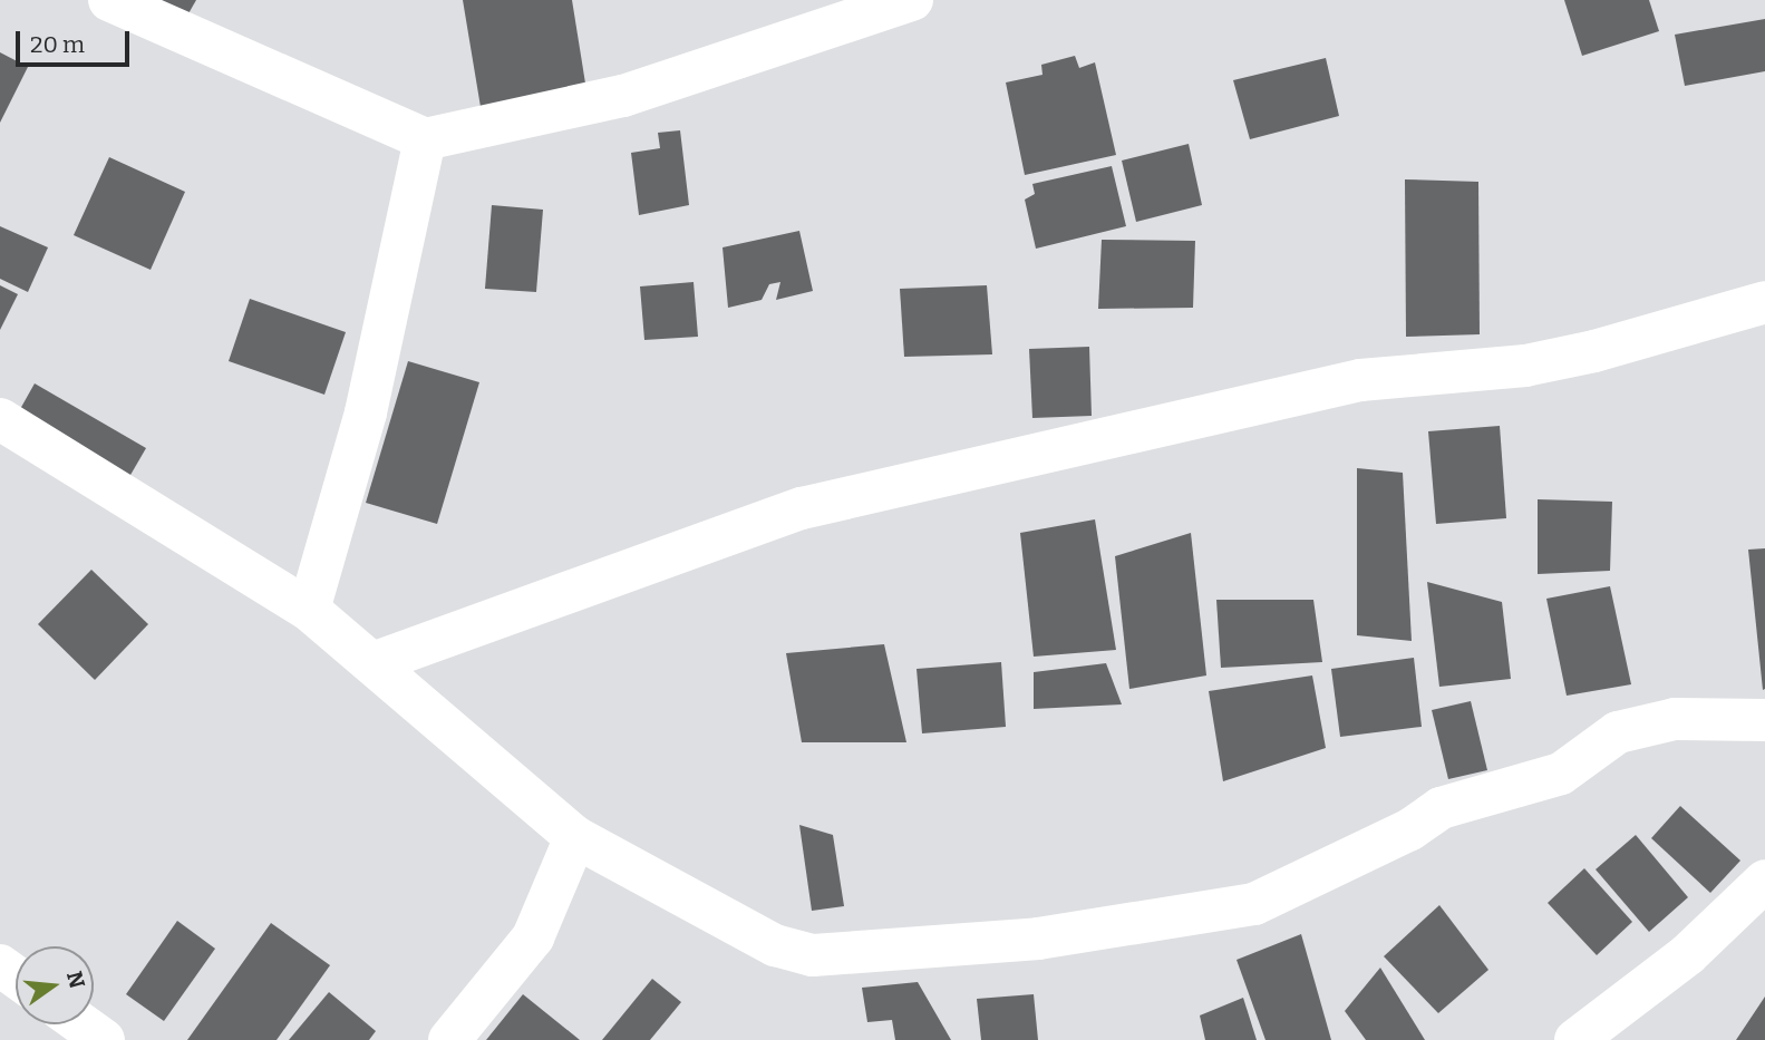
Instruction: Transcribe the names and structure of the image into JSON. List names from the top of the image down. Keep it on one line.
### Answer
{"scale_bar":"20 m","north":"right"}
